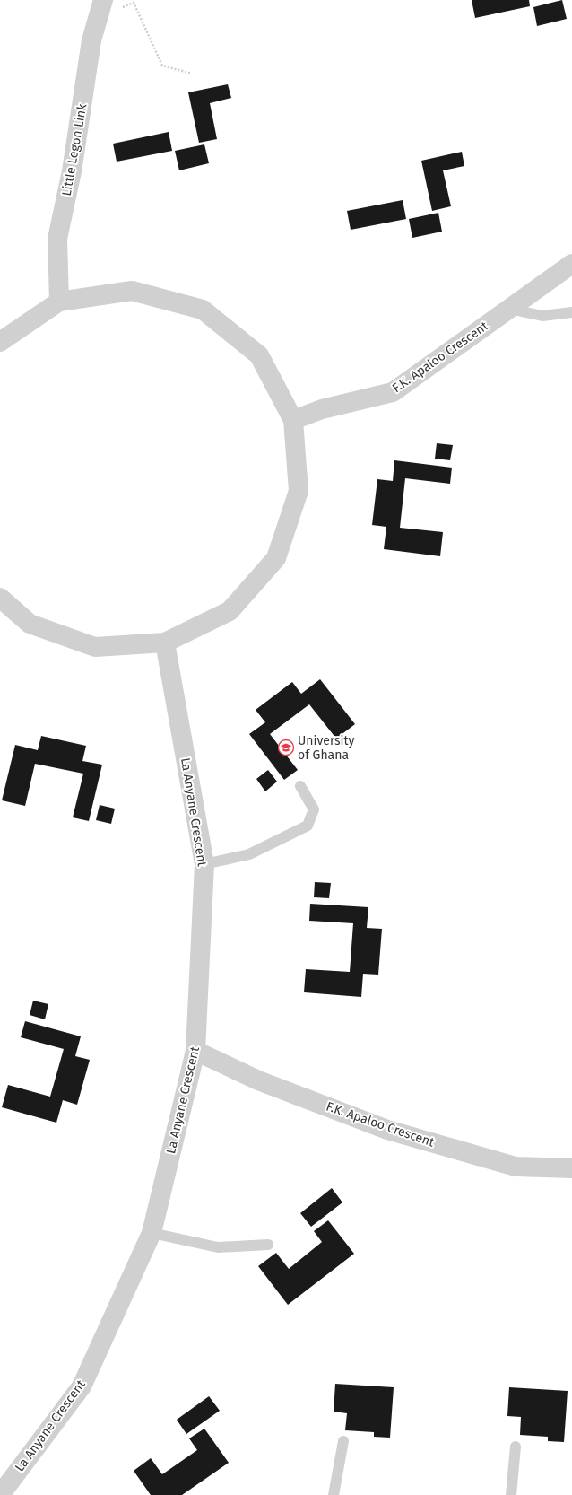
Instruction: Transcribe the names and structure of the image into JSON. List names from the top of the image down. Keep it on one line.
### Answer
{"streets":{"street":["Little Legon Link","F.K. Apaloo Crescent","La Anyane Crescent"]},"crossings":[["F.K. Apaloo Crescent","La Anyane Crescent"]],"places":{"school or university":["University of Ghana"]}}
